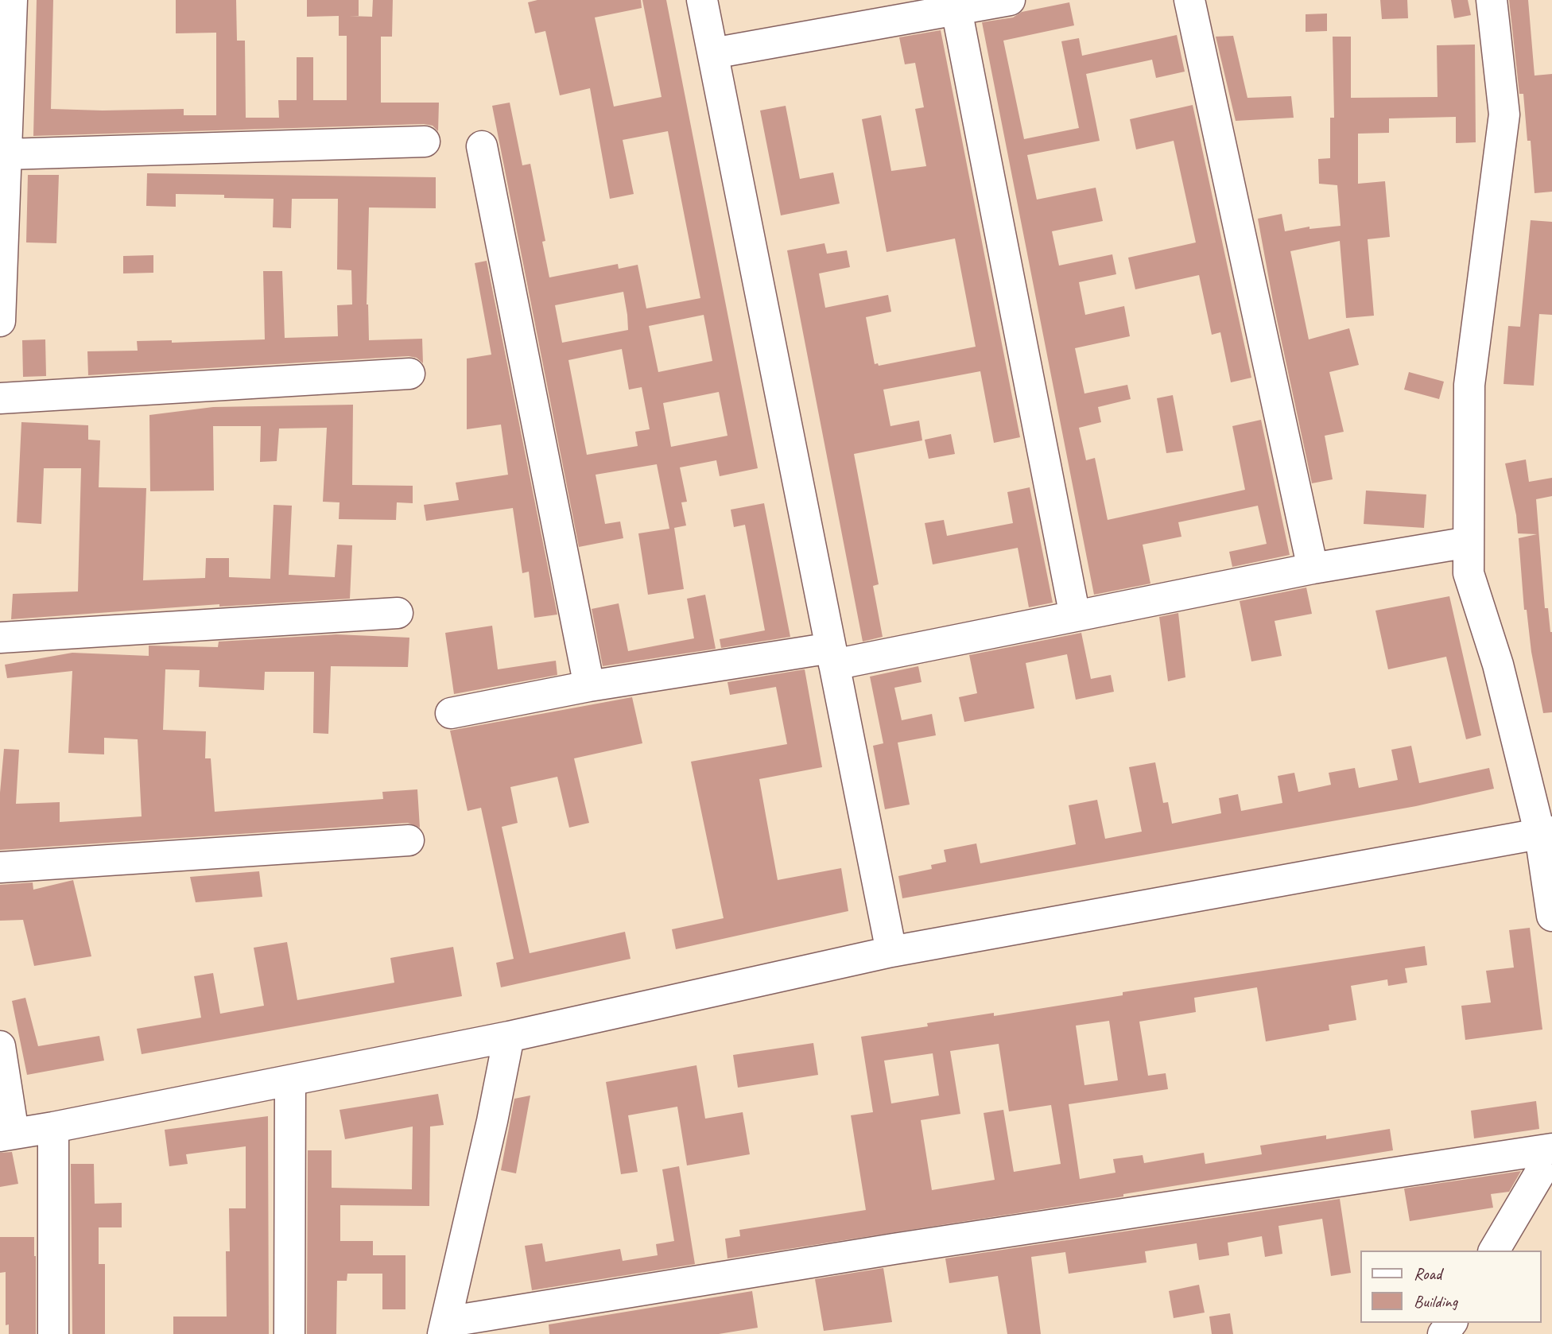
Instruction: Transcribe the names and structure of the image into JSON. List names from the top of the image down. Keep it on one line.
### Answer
{"legend":["Road","Building"]}
